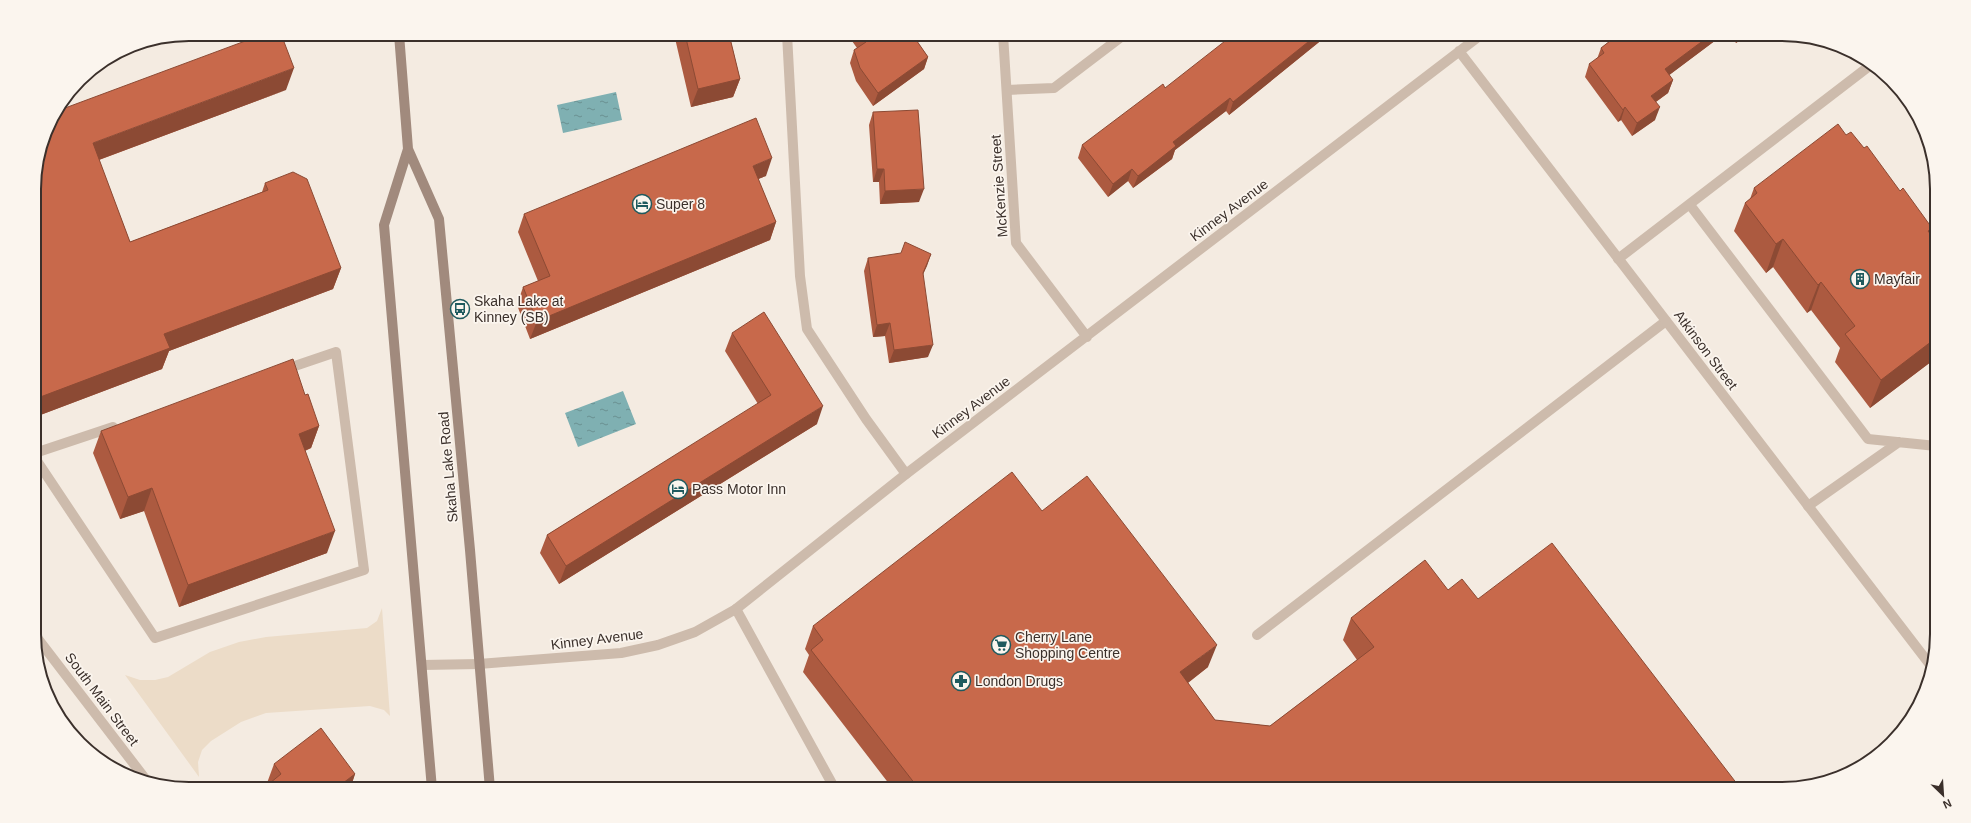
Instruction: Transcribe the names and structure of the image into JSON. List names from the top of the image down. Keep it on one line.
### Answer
{"streets":{"main road":["Skaha Lake Road"],"street":["McKenzie Street","Kinney Avenue","Atkinson Street","South Main Street"]},"crossings":[["McKenzie Street","Kinney Avenue"],["Kinney Avenue","Atkinson Street"],["Kinney Avenue","Skaha Lake Road"]],"places":{"hotel":["Super 8","Pass Motor Inn"],"building":["Mayfair"],"bus stop":["Skaha Lake at Kinney (SB)"],"supermarket":["Cherry Lane Shopping Centre"],"pharmacy":["London Drugs"]},"north":"bottom right"}
